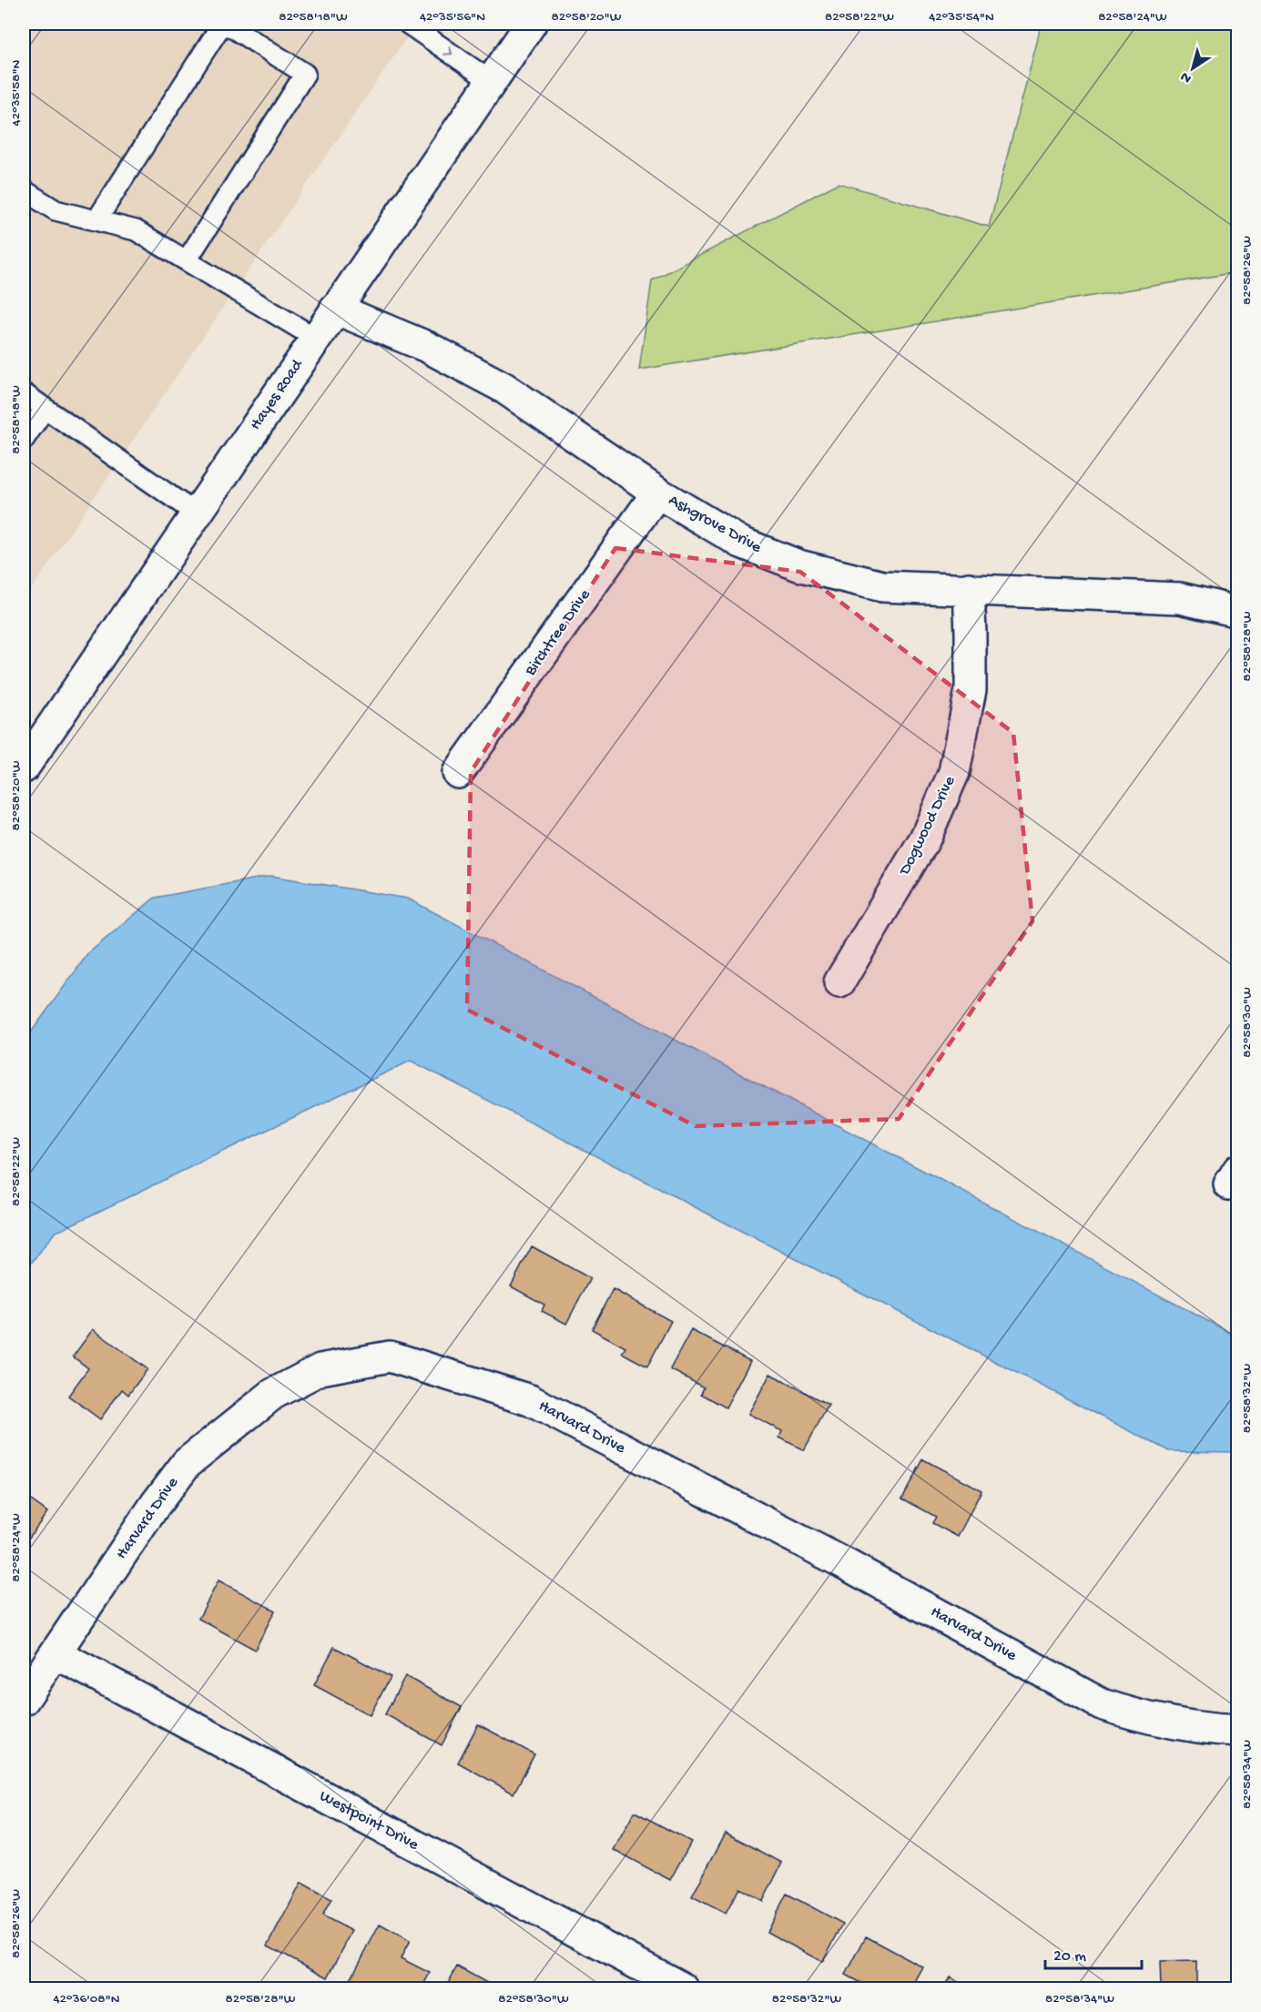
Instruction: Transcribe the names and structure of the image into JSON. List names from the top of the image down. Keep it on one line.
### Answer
{"streets":{"street":["Hayes Road","Ashgrove Drive","Birchtree Drive","Dogwood Drive","Harvard Drive","Westpoint Drive"]},"crossings":[["Hayes Road","Ashgrove Drive"],["Ashgrove Drive","Birchtree Drive"],["Ashgrove Drive","Dogwood Drive"],["Harvard Drive","Westpoint Drive"]],"scale_bar":"20 m","north":"bottom left","coordinates":["82°58'18\"W","42°35'56\"N","82°58'20\"W","82°58'22\"W","42°35'54\"N","82°58'24\"W","42°35'58\"N","82°58'26\"W","82°58'28\"W","82°58'30\"W","82°58'32\"W","82°58'34\"W","42°36'08\"N"]}
